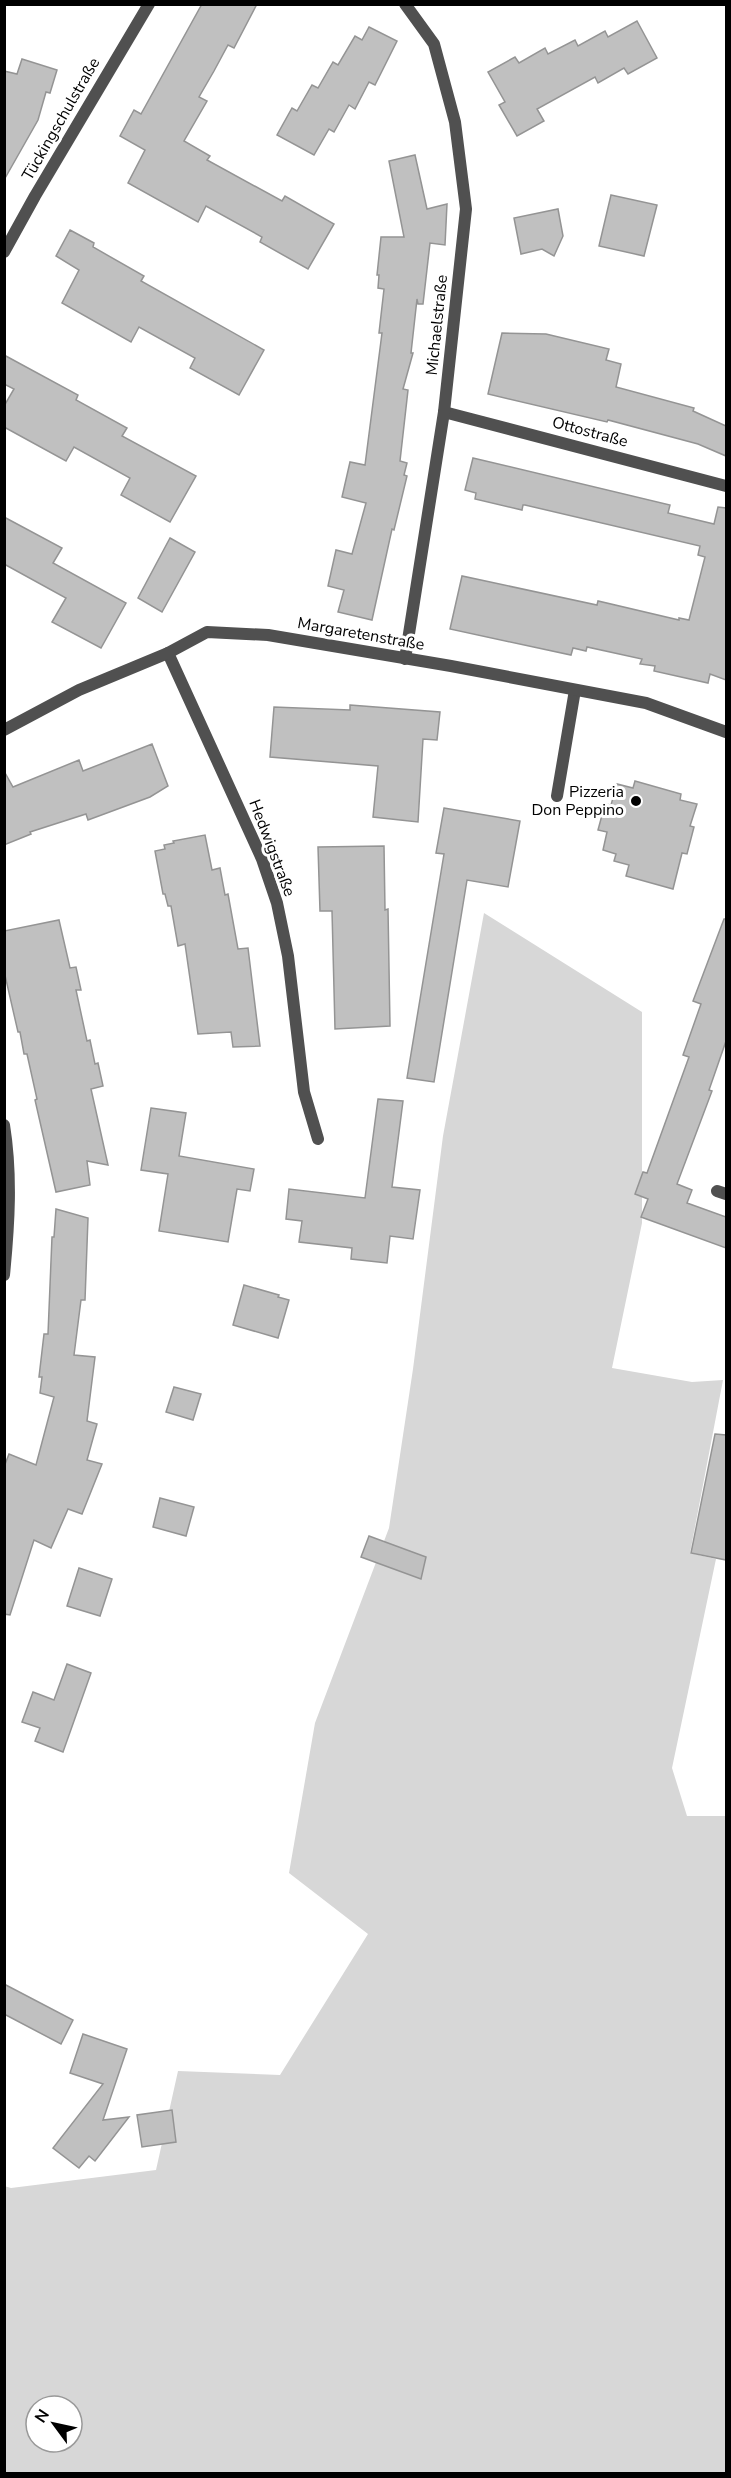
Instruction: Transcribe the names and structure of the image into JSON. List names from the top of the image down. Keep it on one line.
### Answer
{"streets":{"street":["Tückingschulstraße","Michaelstraße","Ottostraße","Margaretenstraße","Hedwigstraße"]},"crossings":[["Michaelstraße","Ottostraße"],["Michaelstraße","Margaretenstraße"],["Margaretenstraße","Hedwigstraße"]],"places":["Pizzeria Don Peppino"],"north":"top left"}
